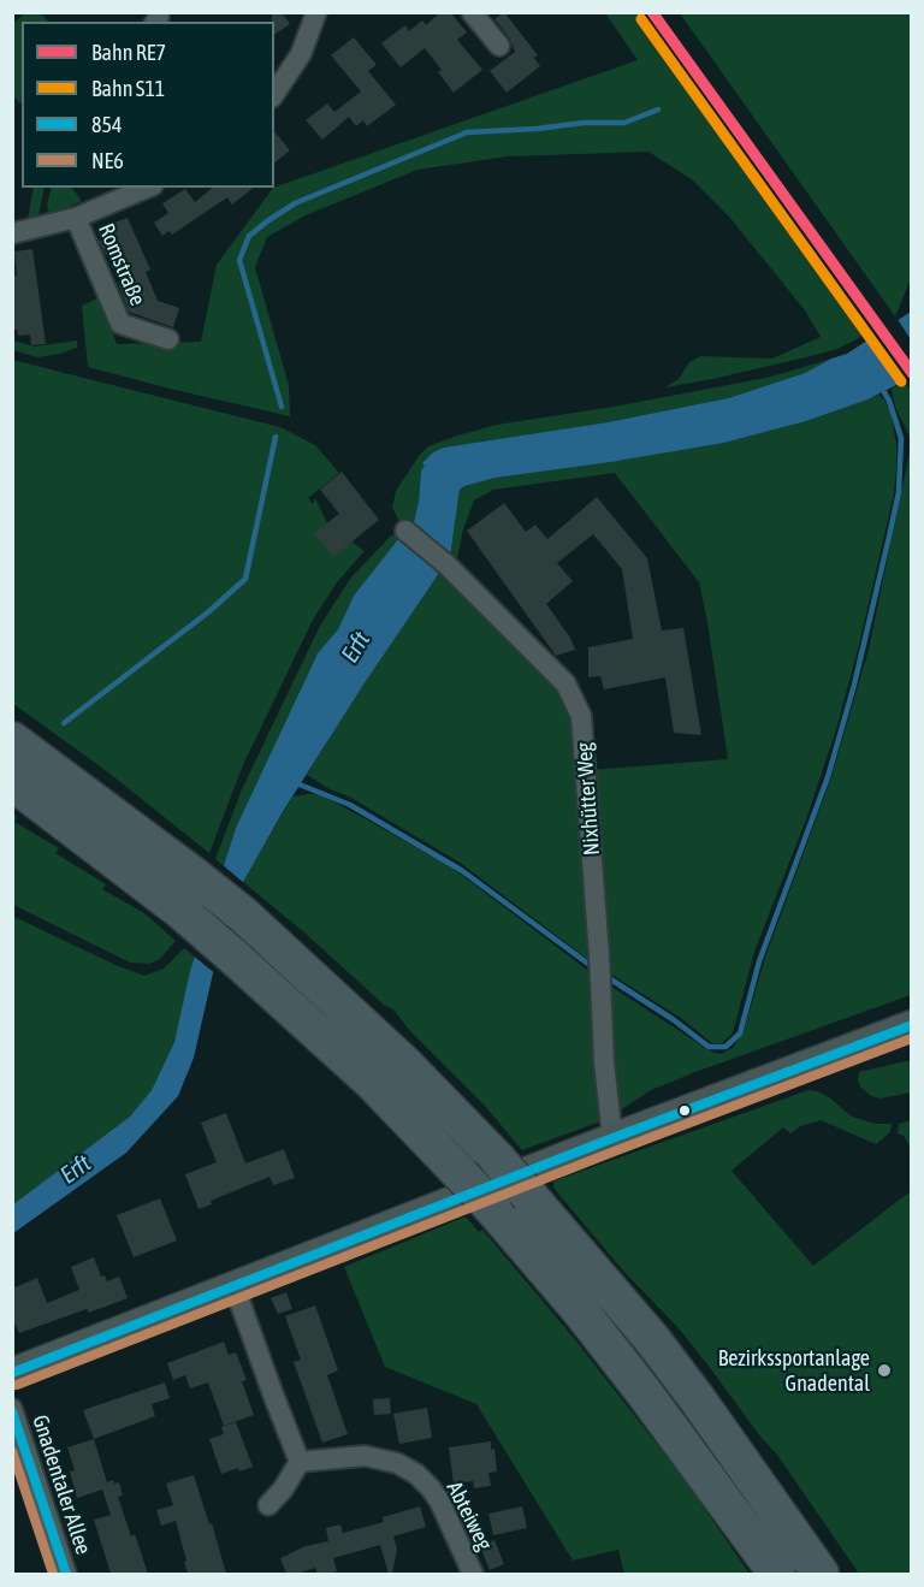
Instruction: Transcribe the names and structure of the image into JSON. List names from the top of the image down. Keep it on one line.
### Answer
{"streets":{"street":["Romstraße","Nixhütter Weg","Gnadentaler Allee","Abteiweg"]},"water":["Erft"],"places":["Bezirkssportanlage Gnadental"],"lines":["rail line RE7","rail line S11","transit line 854","transit line NE6"],"legend":["Bahn RE7","Bahn S11","854","NE6"]}
